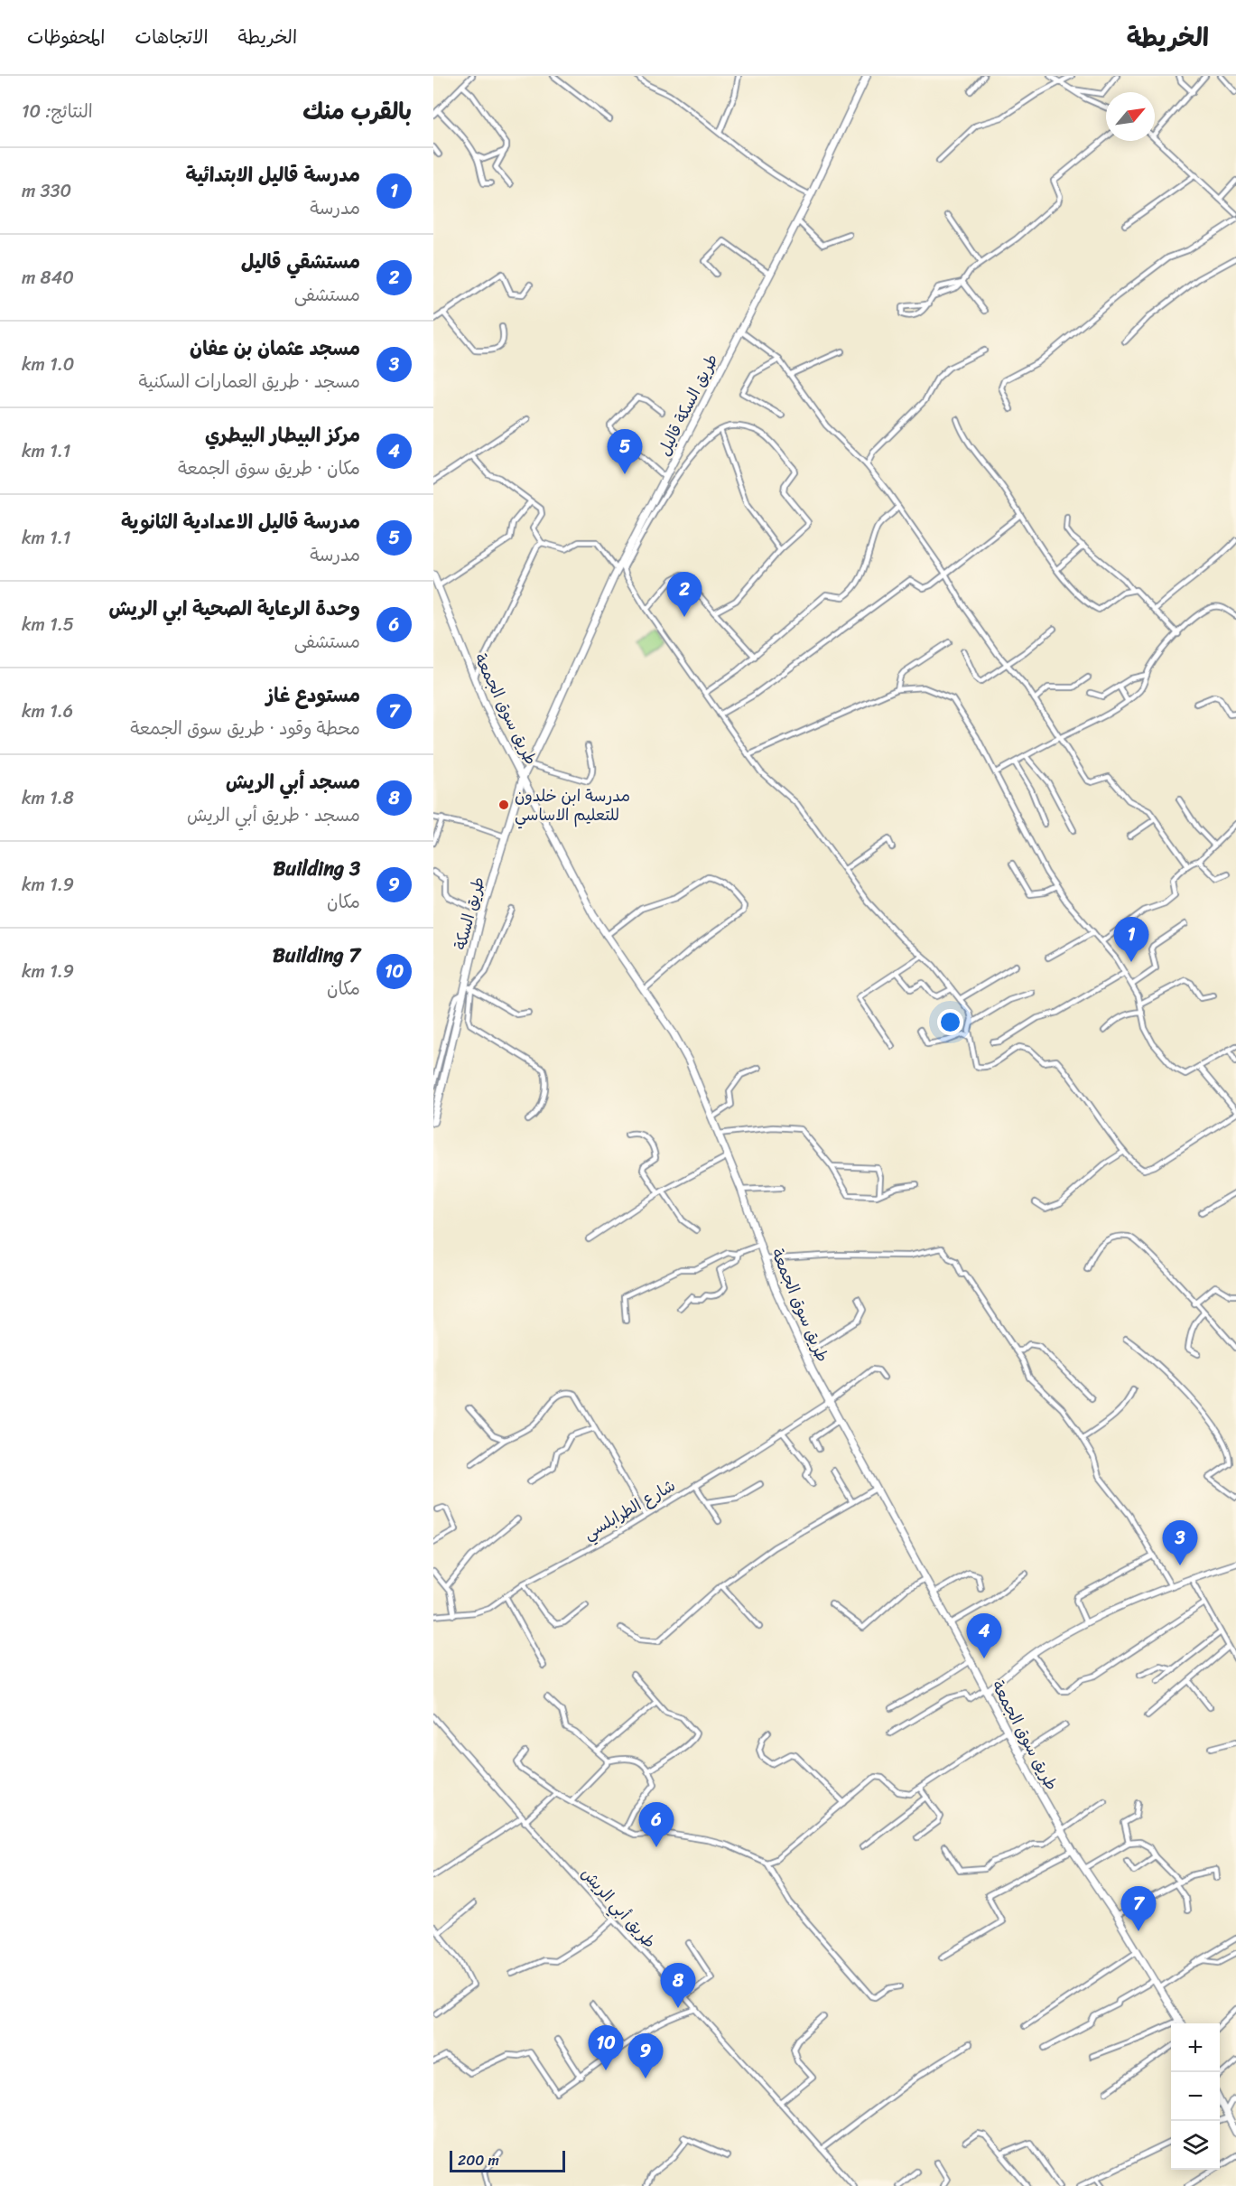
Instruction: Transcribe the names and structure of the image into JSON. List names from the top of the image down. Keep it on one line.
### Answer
{"streets":{"main road":["طريق السكة قاليل","طريق سوق الجمعة","طريق السكة"],"street":["شارع الطرابلسي","طريق أبي الريش"]},"crossings":[["طريق السكة قاليل","طريق سوق الجمعة"],["طريق السكة قاليل","طريق السكة"],["طريق سوق الجمعة","طريق السكة"],["طريق سوق الجمعة","شارع الطرابلسي"]],"places":["مدرسة ابن خلدون للتعليم الاساسي"],"scale_bar":"200 m","north":"top right","page":{"header":"الخريطة","nav":["الخريطة","الاتجاهات","المحفوظات"],"heading":["بالقرب منك","النتائج: 10"],"list":[{"mark":"1","name":"مدرسة قاليل الابتدائية","note":"مدرسة","value":"330 m"},{"mark":"2","name":"مستشقي قاليل","note":"مستشفى","value":"840 m"},{"mark":"3","name":"مسجد عثمان بن عفان","note":"مسجد · طريق العمارات السكنية","value":"1.0 km"},{"mark":"4","name":"مركز البيطار البيطري","note":"مكان · طريق سوق الجمعة","value":"1.1 km"},{"mark":"5","name":"مدرسة قاليل الاعدادية الثانوية","note":"مدرسة","value":"1.1 km"},{"mark":"6","name":"وحدة الرعاية الصحية ابي الريش","note":"مستشفى","value":"1.5 km"},{"mark":"7","name":"مستودع غاز","note":"محطة وقود · طريق سوق الجمعة","value":"1.6 km"},{"mark":"8","name":"مسجد أبي الريش","note":"مسجد · طريق أبي الريش","value":"1.8 km"},{"mark":"9","name":"Building 3","note":"مكان","value":"1.9 km"},{"mark":"10","name":"Building 7","note":"مكان","value":"1.9 km"}],"pins":["5","2","1","3","4","6","7","8","10","9"],"map_buttons":["+","−"],"scale":"200 m"}}
